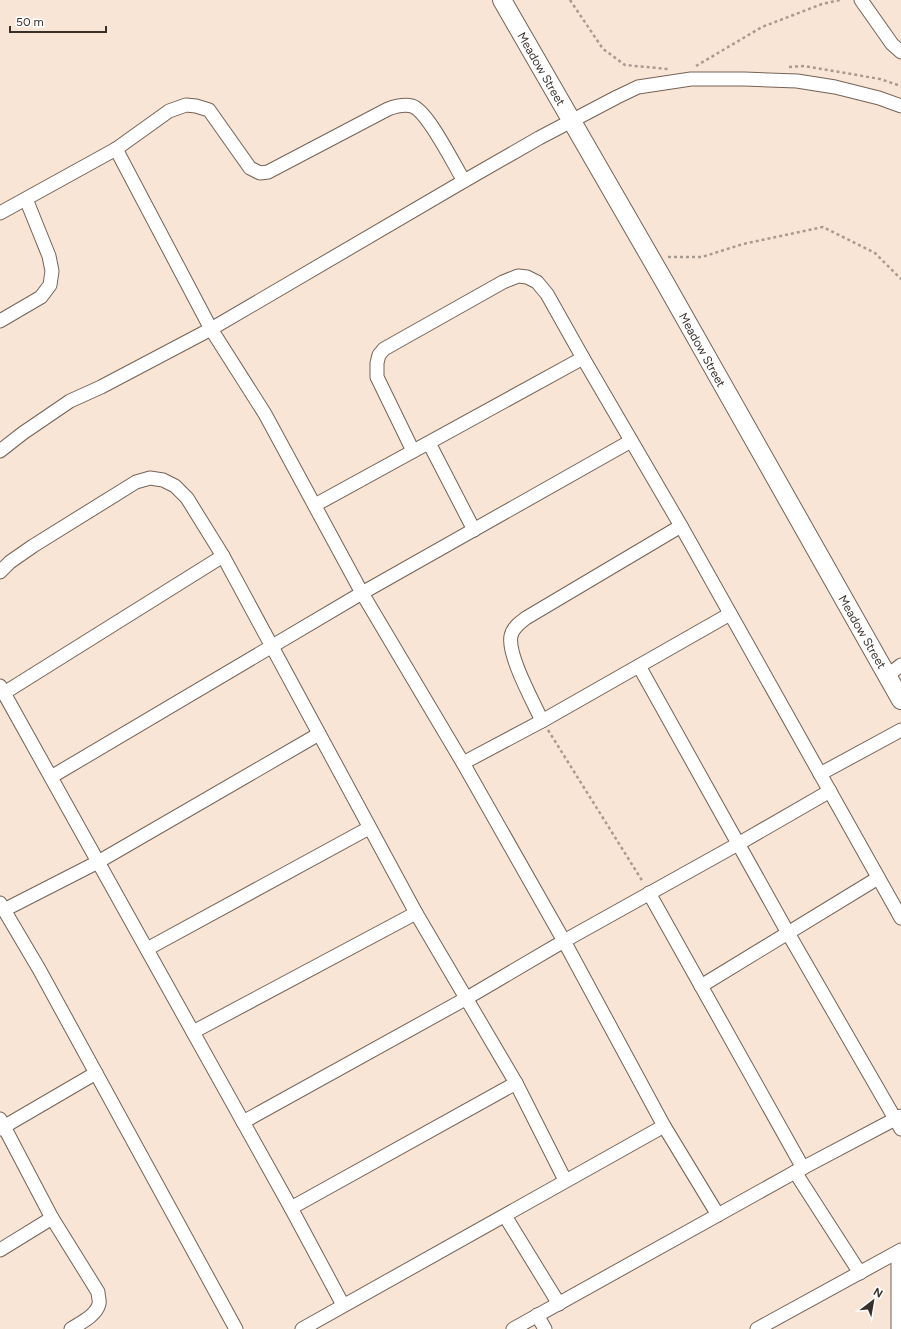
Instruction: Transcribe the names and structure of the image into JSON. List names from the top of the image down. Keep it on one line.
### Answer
{"streets":{"street":["Meadow Street"]},"scale_bar":"50 m","north":"top right"}
